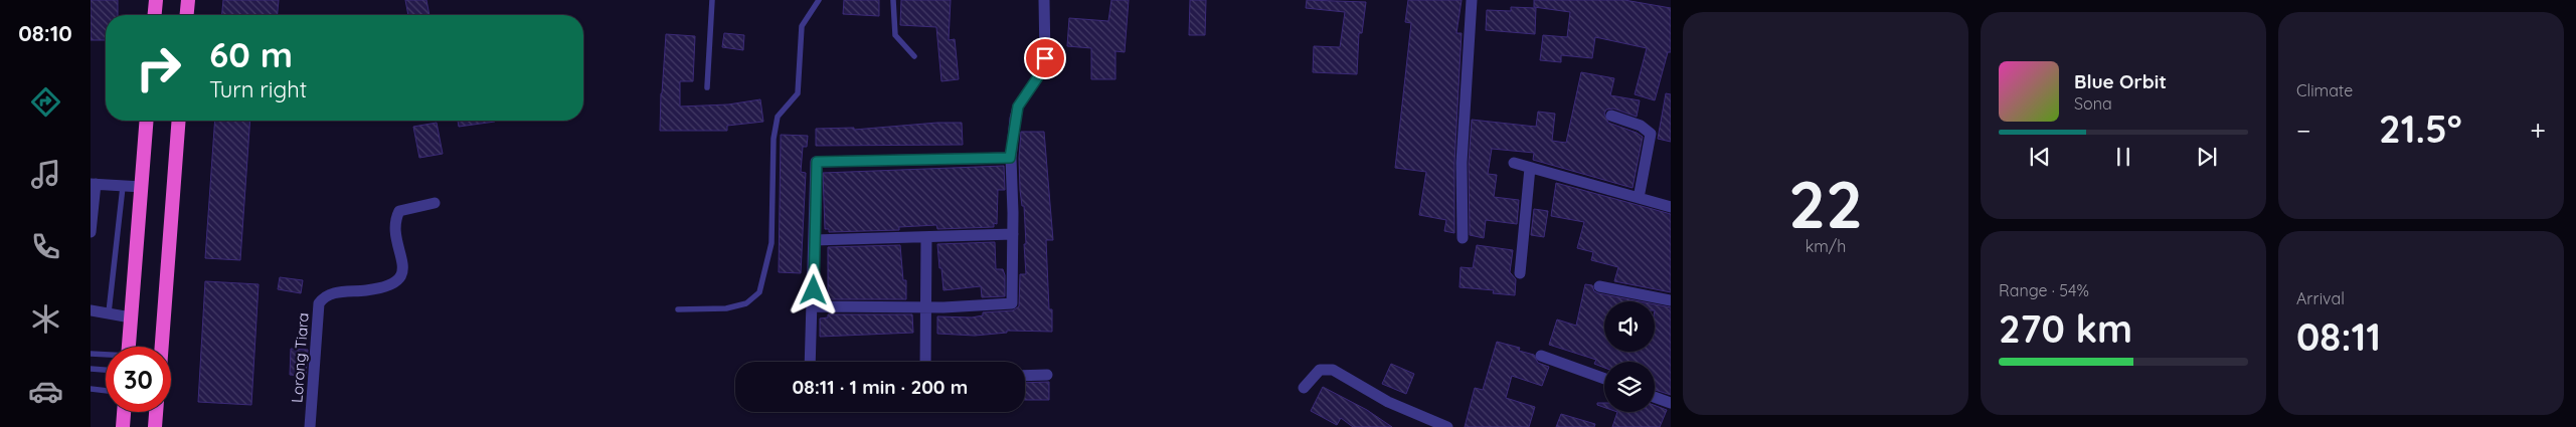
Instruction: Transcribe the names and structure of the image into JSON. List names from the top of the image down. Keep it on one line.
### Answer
{"streets":{"street":["Lorong Tiara"]},"page":{"tabs":"08:10","tile":[["22","km/h"],"Climate",["Range · 54%","270 km"],["Arrival","08:11"]],"turn":["60 m","Turn right"],"song":["Blue Orbit","Sona"],"heat":["−","21.5°","+"],"limit":"30","trip":"08:11 · 1 min · 200 m"}}
